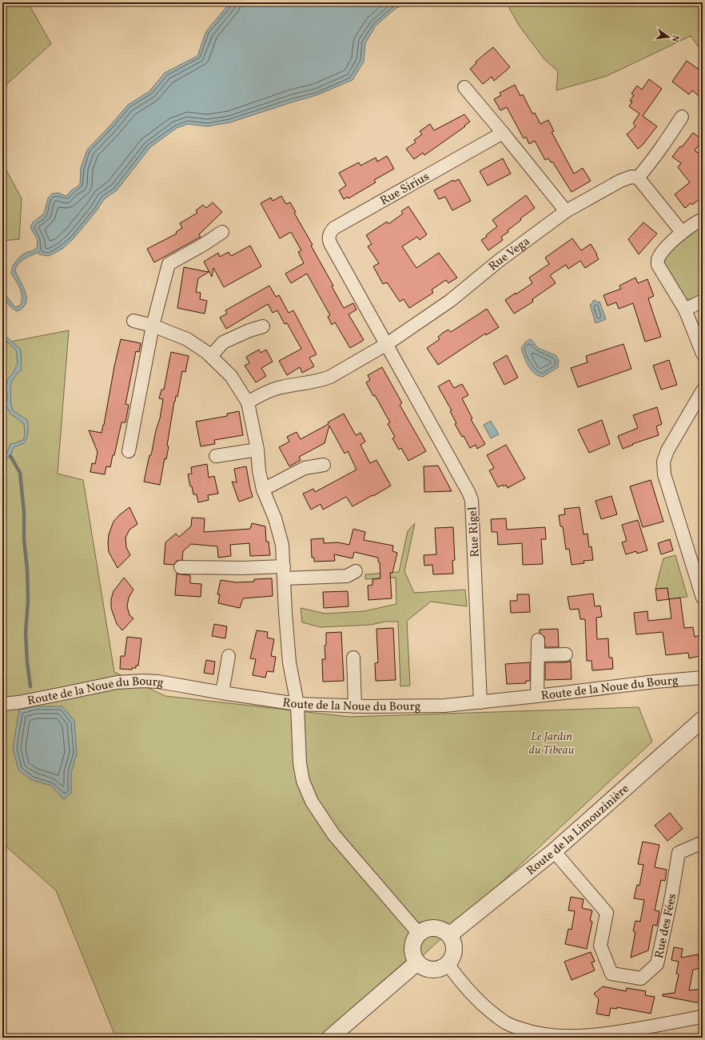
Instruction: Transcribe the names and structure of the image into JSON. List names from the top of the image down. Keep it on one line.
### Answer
{"streets":{"street":["Rue Sirius","Rue Vega","Rue Rigel","Route de la Noue du Bourg","Route de la Limouzinière","Rue des Fées"]},"crossings":[["Rue Sirius","Rue Vega"],["Rue Sirius","Rue Rigel"],["Rue Vega","Rue Rigel"],["Rue Rigel","Route de la Noue du Bourg"],["Route de la Limouzinière","Rue des Fées"]],"parks":["Le Jardin du Tibeau"],"north":"right"}
